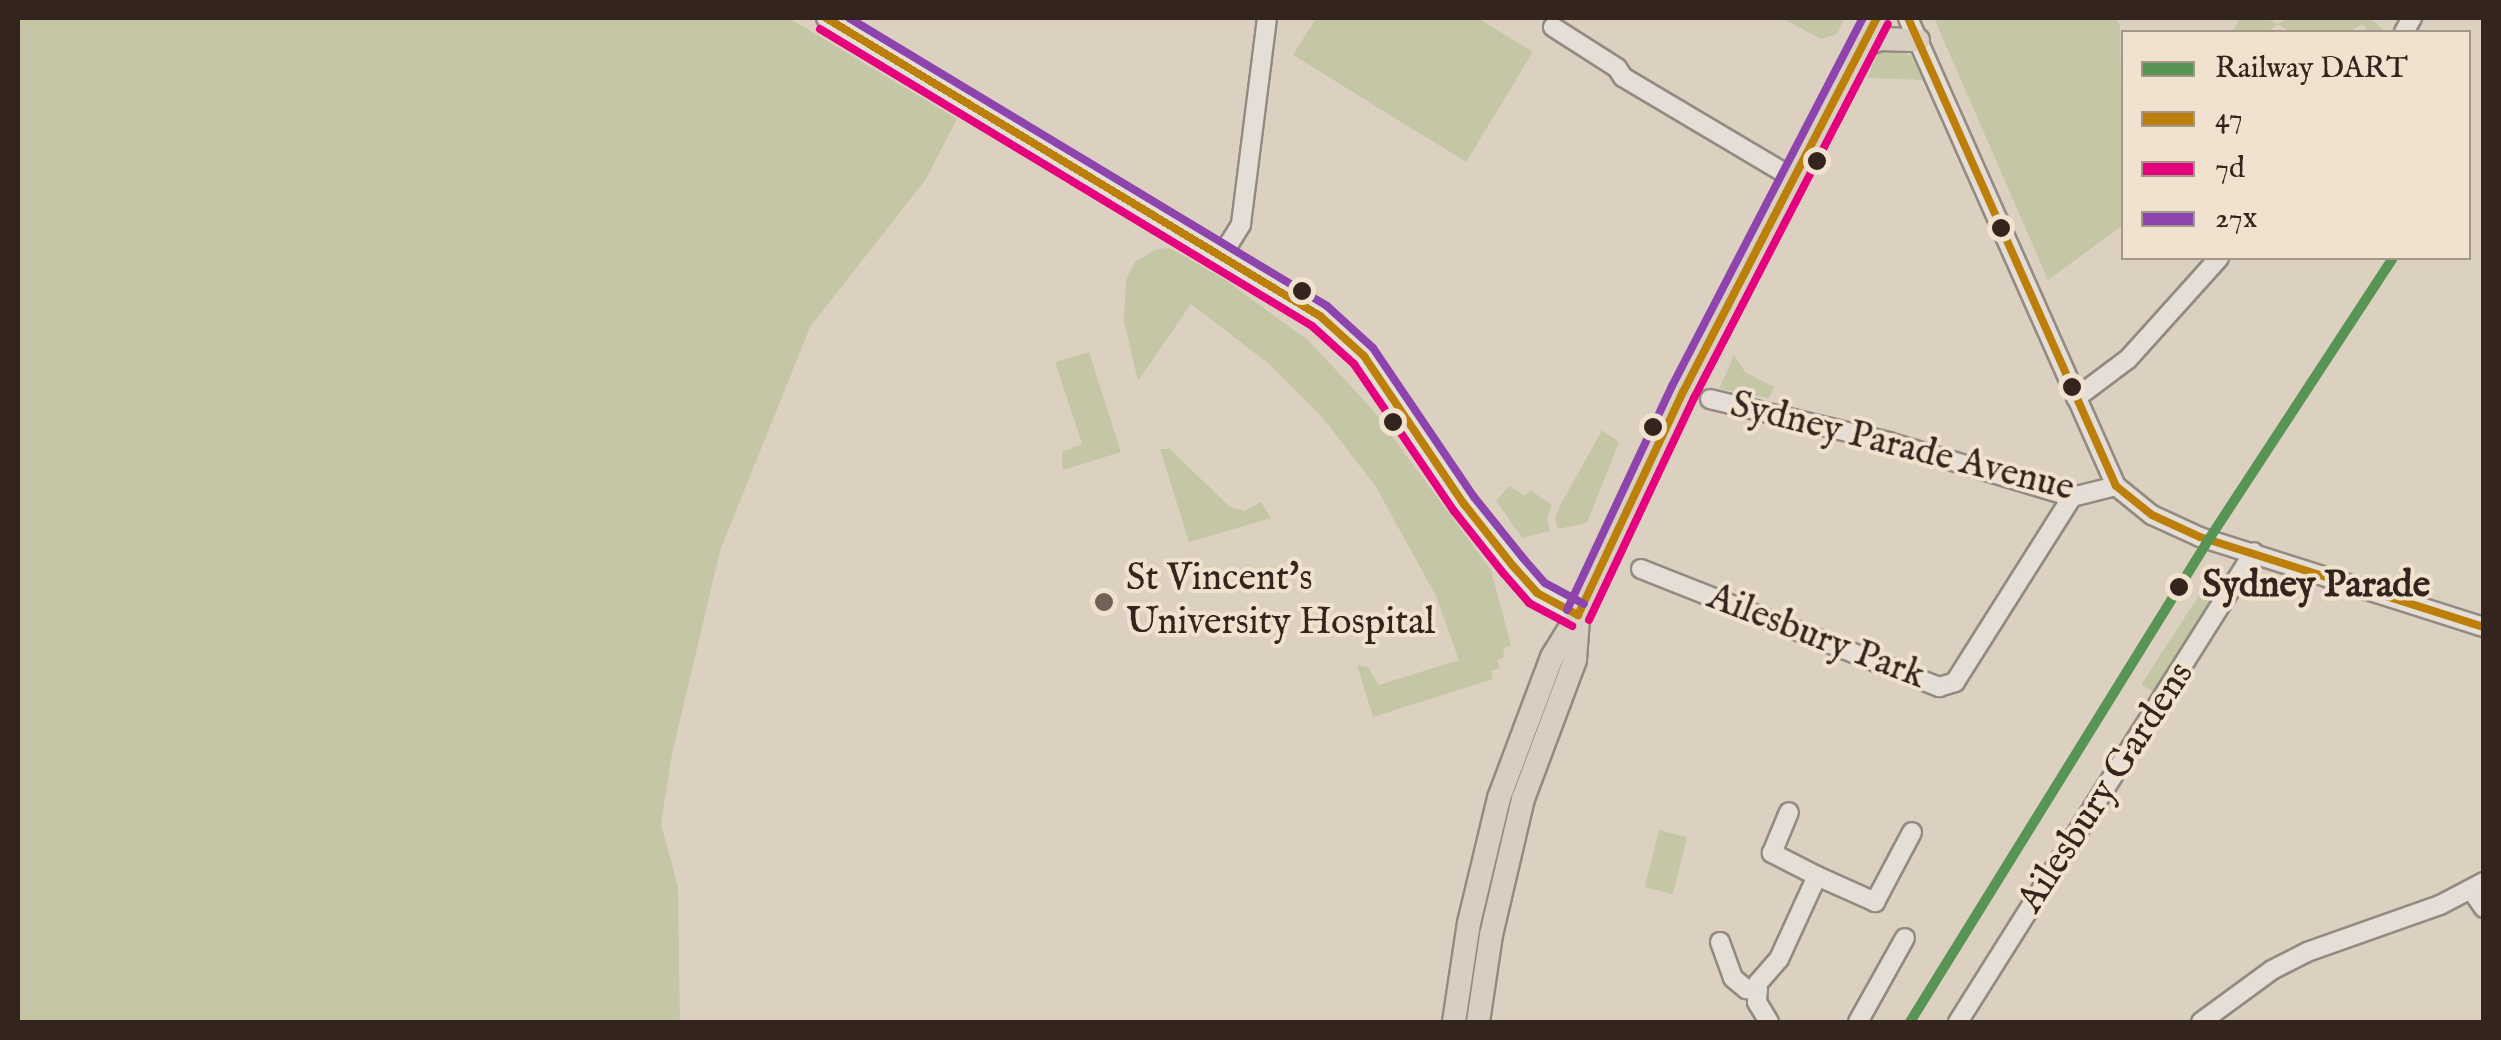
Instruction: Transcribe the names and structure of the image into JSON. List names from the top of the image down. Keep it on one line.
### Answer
{"streets":{"street":["Sydney Parade Avenue","Ailesbury Park","Ailesbury Gardens"]},"crossings":[["Sydney Parade Avenue","Ailesbury Park"],["Sydney Parade Avenue","Ailesbury Gardens"]],"places":["Sydney Parade","St Vincent's University Hospital"],"lines":["transit line 47","transit line 27x","transit line 7d","rail line DART"],"legend":["Railway DART","47","7d","27x"]}
